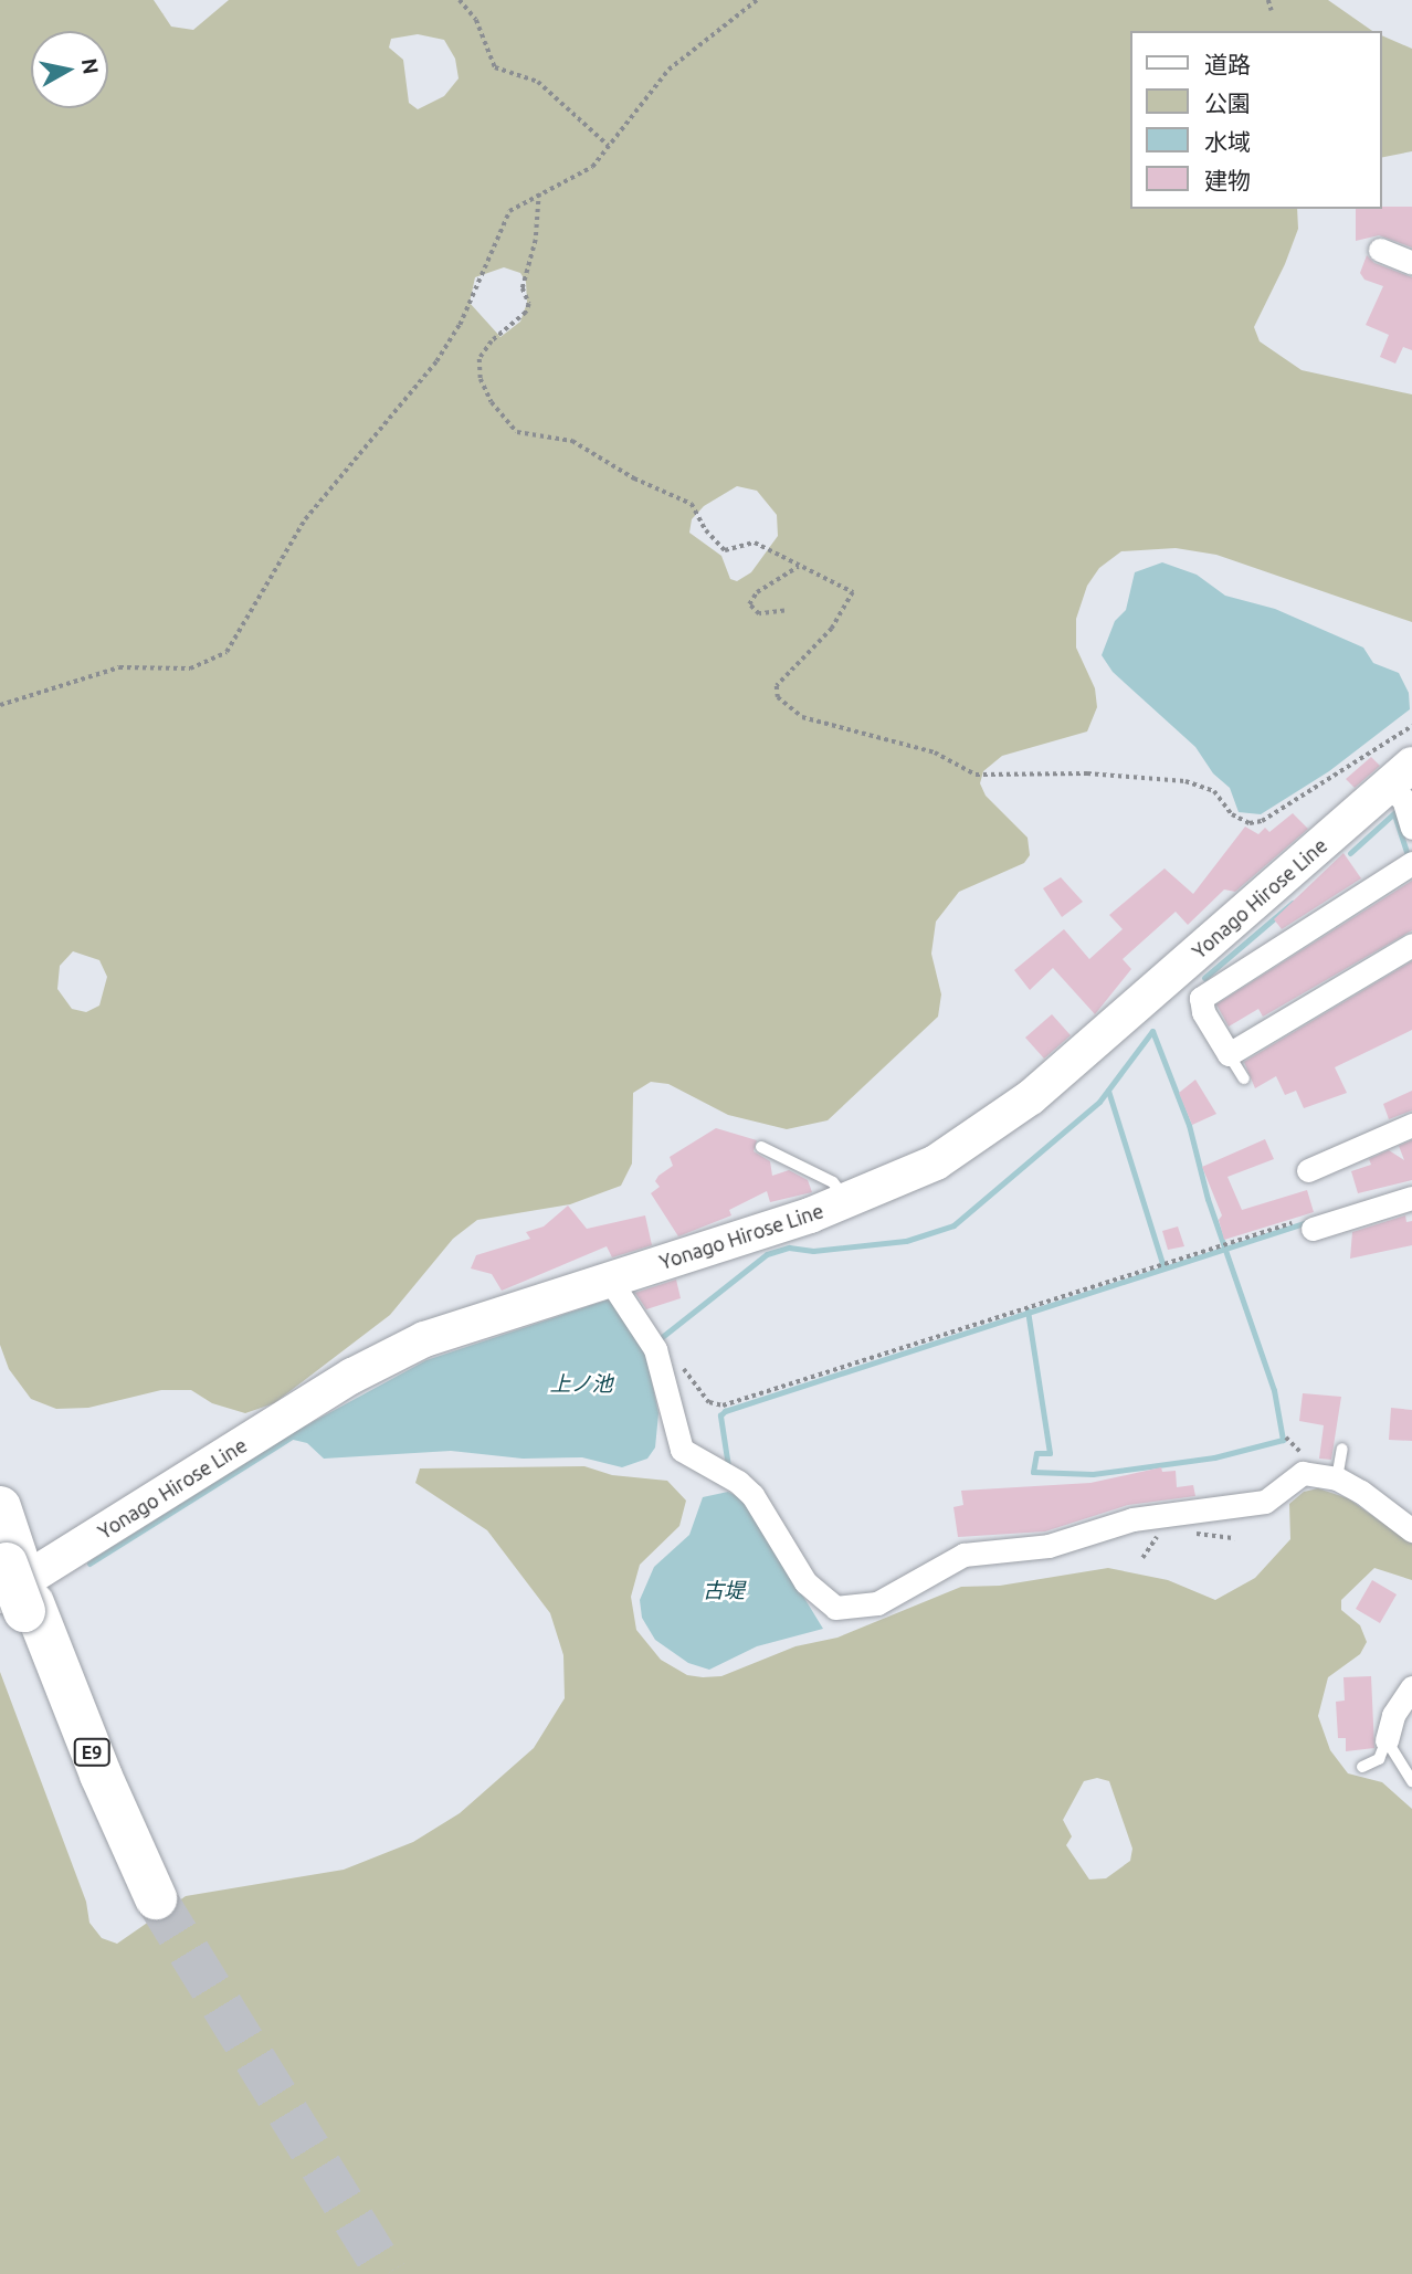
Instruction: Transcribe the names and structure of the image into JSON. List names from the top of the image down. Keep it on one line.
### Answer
{"streets":{"highway":["E9"],"main road":["Yonago Hirose Line"]},"crossings":[["Yonago Hirose Line","E9"]],"water":["上ノ池","古堤"],"legend":["道路","公園","水域","建物"],"north":"right"}
